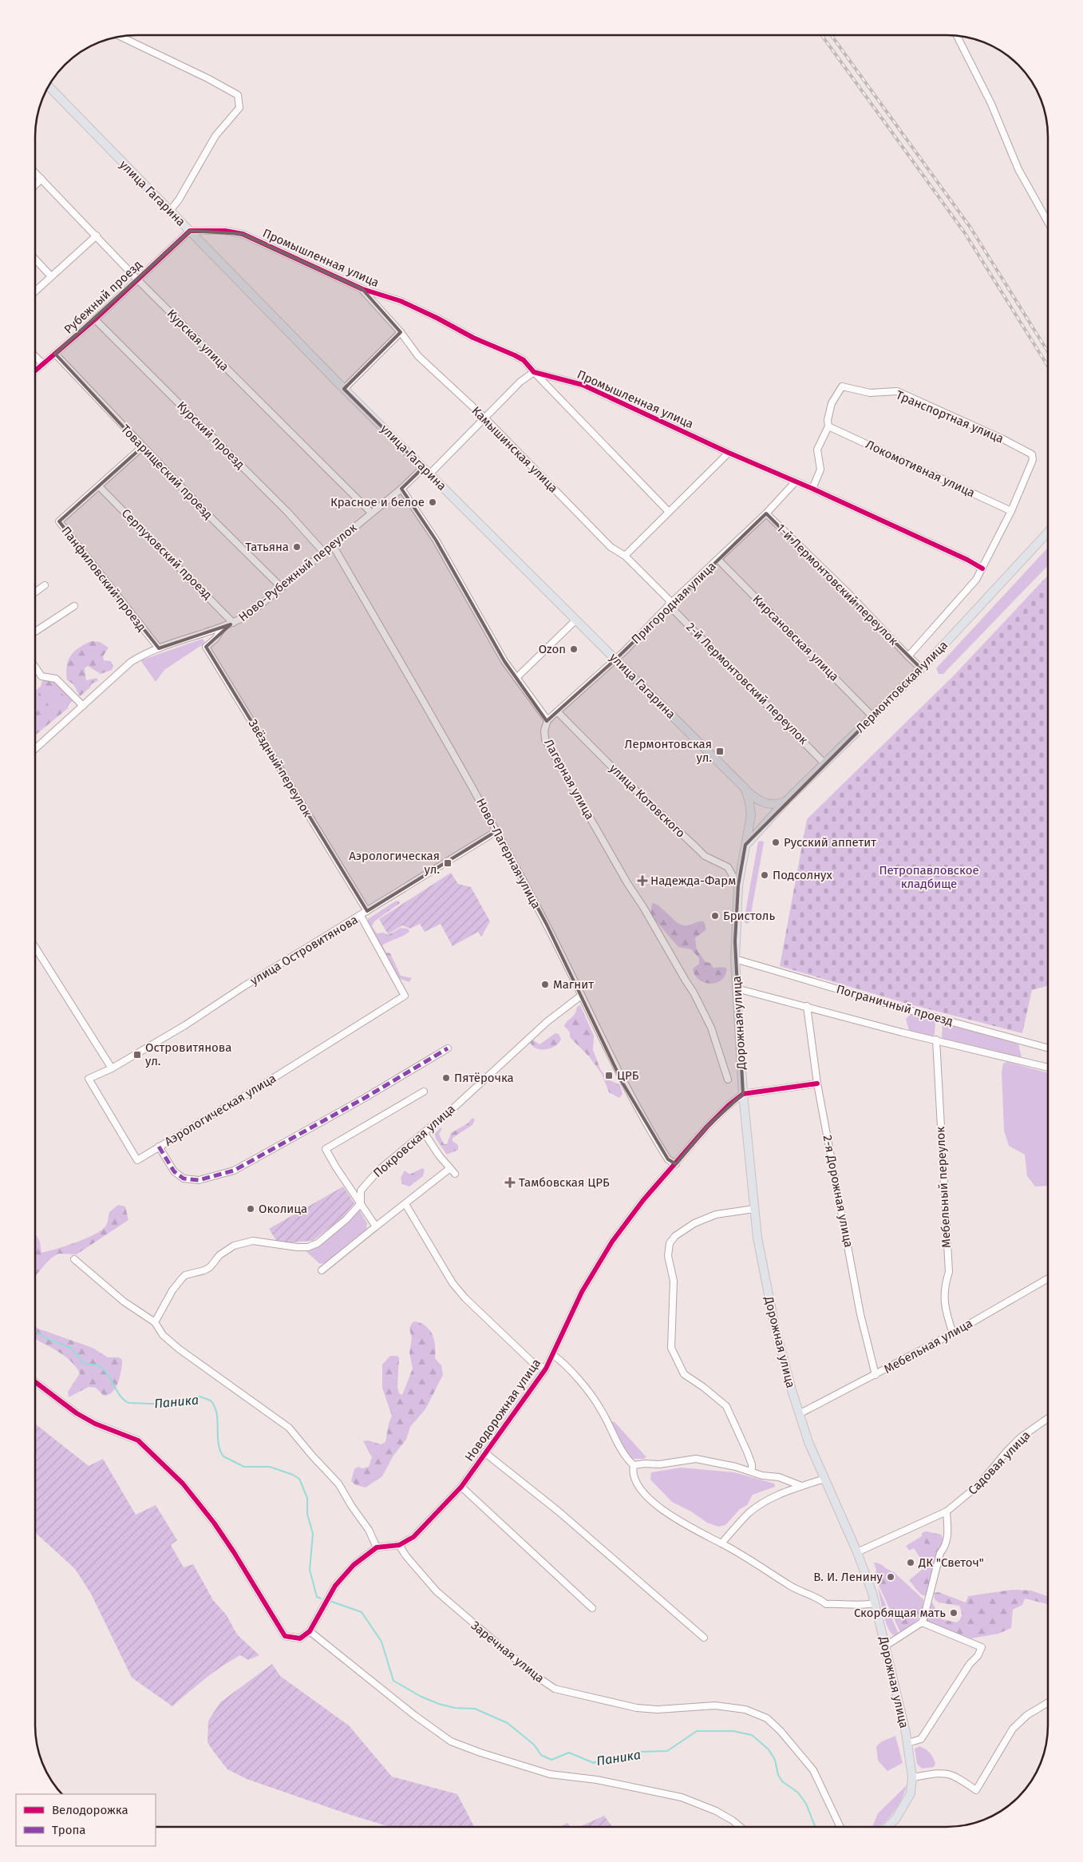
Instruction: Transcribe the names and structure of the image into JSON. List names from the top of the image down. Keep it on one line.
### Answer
{"streets":{"main road":["улица Гагарина","Лермонтовская улица","Дорожная улица"],"street":["Промышленная улица","Рубежный проезд","Курская улица","Транспортная улица","Курский проезд","Камышинская улица","Локомотивная улица","Товарищеский проезд","Серпуховский проезд","Ново-Рубежный переулок","Панфиловский проезд","1-й Лермонтовский переулок","Пригородная улица","Кирсановская улица","2-й Лермонтовский переулок","Звёздный переулок","Лагерная улица","улица Котовского","Ново-Лагерная улица","улица Островитянова","Пограничный проезд","Аэрологическая улица","Покровская улица","Мебельный переулок","2-я Дорожная улица","Мебельная улица","Новодорожная улица","Садовая улица","Заречная улица"]},"crossings":[["улица Гагарина","Промышленная улица"],["улица Гагарина","Рубежный проезд"],["улица Гагарина","Ново-Рубежный переулок"],["улица Гагарина","Пригородная улица"],["улица Гагарина","Лермонтовская улица"],["Промышленная улица","Рубежный проезд"],["Промышленная улица","Камышинская улица"],["Промышленная улица","Пригородная улица"],["Рубежный проезд","Курская улица"],["Рубежный проезд","Курский проезд"],["Рубежный проезд","Товарищеский проезд"],["Курская улица","Ново-Рубежный переулок"],["Транспортная улица","Локомотивная улица"],["Курский проезд","Ново-Рубежный переулок"],["Камышинская улица","Пригородная улица"],["Камышинская улица","2-й Лермонтовский переулок"],["Товарищеский проезд","Ново-Рубежный переулок"],["Товарищеский проезд","Панфиловский проезд"],["Серпуховский проезд","Ново-Рубежный переулок"],["Серпуховский проезд","Панфиловский проезд"],["Ново-Рубежный переулок","Панфиловский проезд"],["Ново-Рубежный переулок","Звёздный переулок"],["Ново-Рубежный переулок","Лагерная улица"],["Ново-Рубежный переулок","Ново-Лагерная улица"],["1-й Лермонтовский переулок","Пригородная улица"],["1-й Лермонтовский переулок","Лермонтовская улица"],["Пригородная улица","Кирсановская улица"],["Пригородная улица","2-й Лермонтовский переулок"],["Пригородная улица","Лагерная улица"],["Пригородная улица","улица Котовского"],["Кирсановская улица","Лермонтовская улица"],["2-й Лермонтовский переулок","Лермонтовская улица"],["Лермонтовская улица","Дорожная улица"],["Звёздный переулок","улица Островитянова"],["улица Котовского","Дорожная улица"],["Ново-Лагерная улица","улица Островитянова"],["Ново-Лагерная улица","Покровская улица"],["Ново-Лагерная улица","Новодорожная улица"],["улица Островитянова","Аэрологическая улица"],["Пограничный проезд","Дорожная улица"],["Дорожная улица","Мебельная улица"],["Дорожная улица","Новодорожная улица"],["Дорожная улица","Садовая улица"],["Мебельный переулок","Мебельная улица"],["2-я Дорожная улица","Мебельная улица"],["Новодорожная улица","Заречная улица"]],"water":["Паника"],"parks":["Петропавловское кладбище"],"places":{"other":["Красное и белое","Татьяна","Ozon","Русский аппетит","Подсолнух","Бристоль","Магнит","Пятёрочка","Околица","ДК \"Светоч\"","В. И. Ленину","Скорбящая мать"],"transit":["Лермонтовская ул.","Аэрологическая ул.","Островитянова ул.","ЦРБ"],"health":["Надежда-Фарм","Тамбовская ЦРБ"]},"legend":["Велодорожка","Тропа"]}
